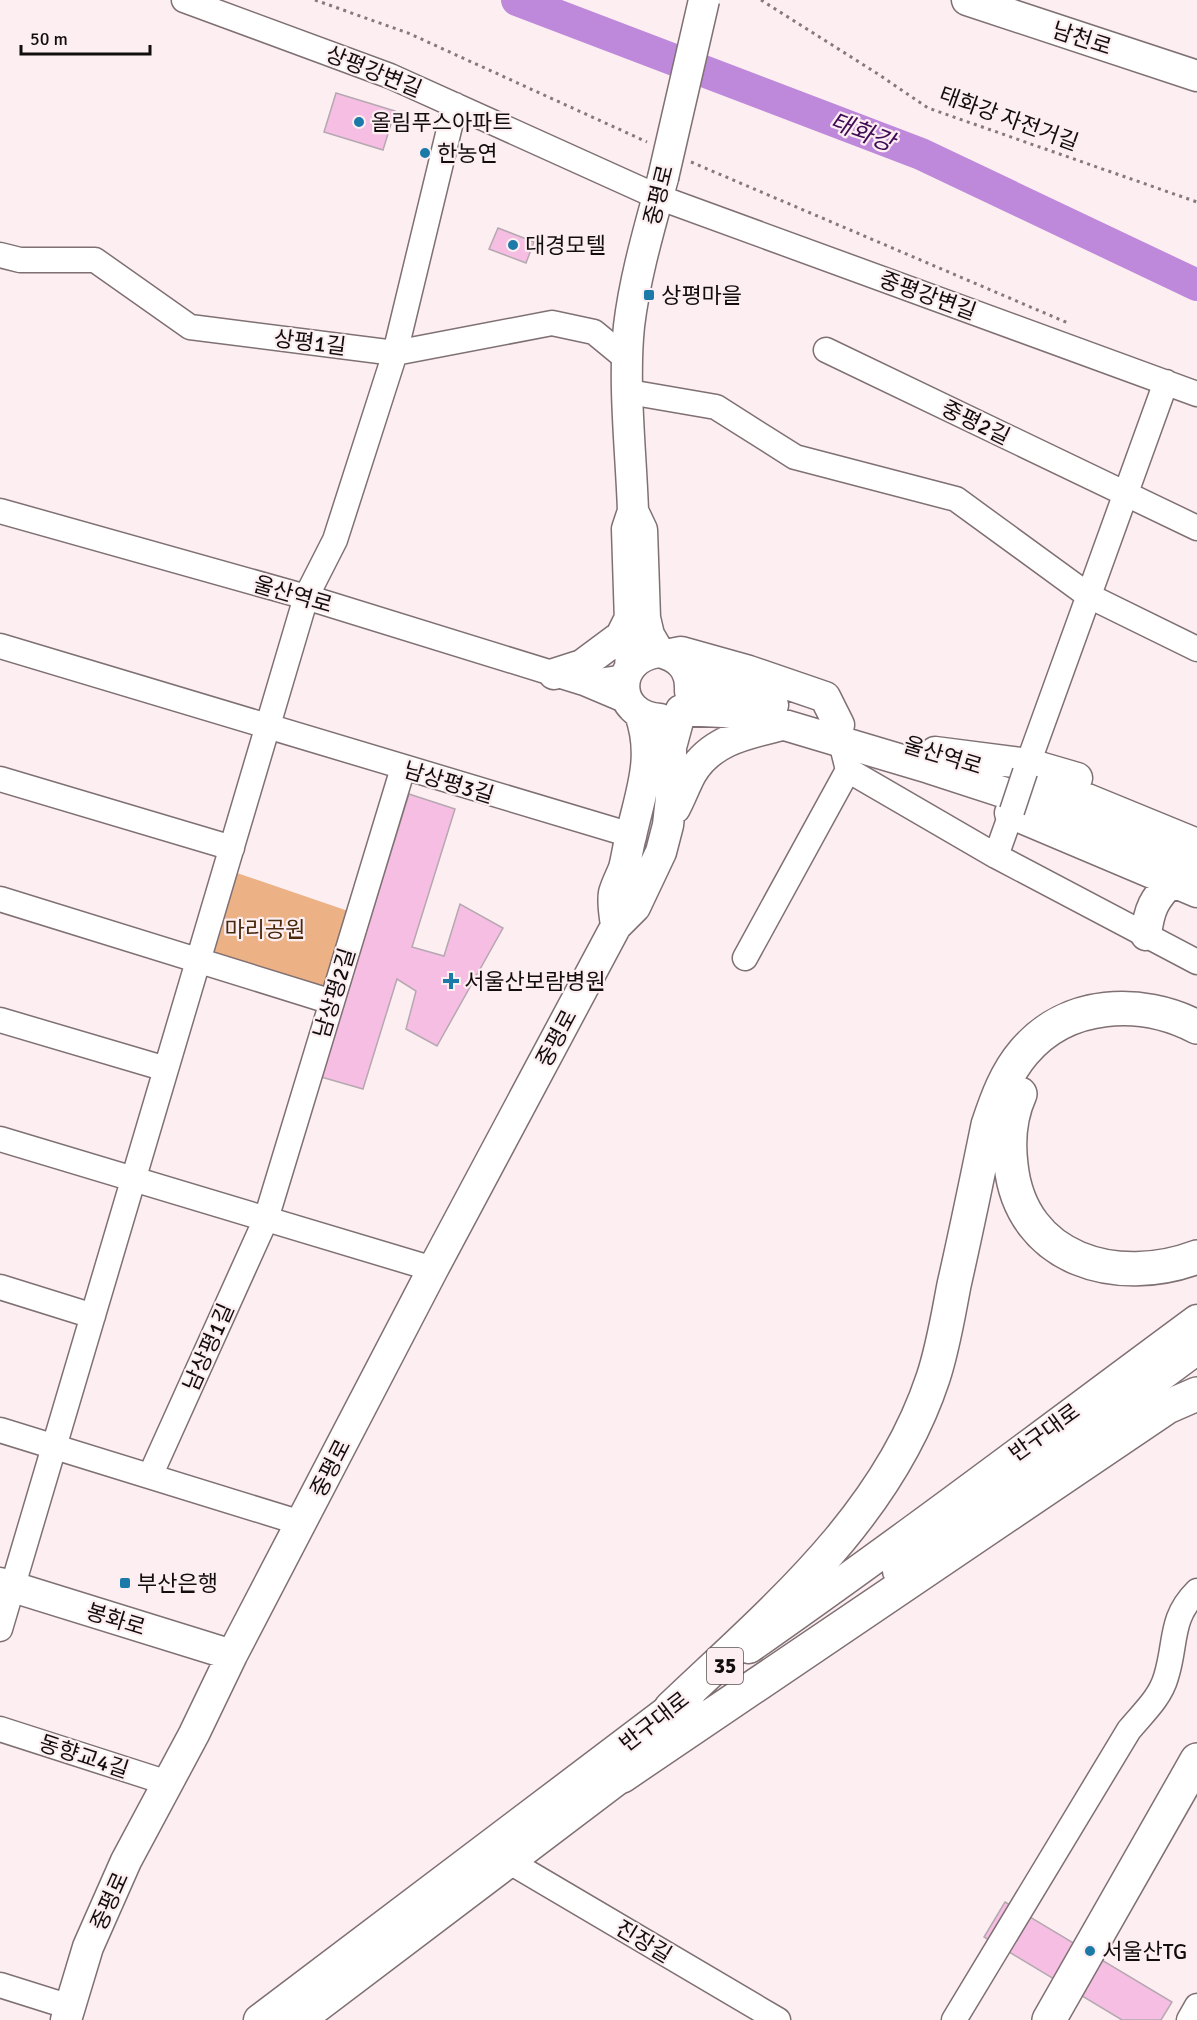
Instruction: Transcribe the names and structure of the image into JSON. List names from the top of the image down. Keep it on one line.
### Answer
{"streets":{"main road":["남천로","중평로","울산역로","반구대로","봉화로","35"],"street":["상평강변길","중평강변길","상평1길","중평2길","남상평3길","남상평2길","남상평1길","동향교4길","진장길"],"path":["태화강 자전거길"]},"crossings":[["상평강변길","중평로"],["상평강변길","중평강변길"],["중평로","중평강변길"],["중평로","상평1길"],["중평로","봉화로"],["중평로","동향교4길"],["남상평3길","남상평2길"],["남상평2길","남상평1길"],["반구대로","진장길"]],"water":["태화강"],"parks":["마리공원"],"places":{"other":["올림푸스아파트","한농연","대경모텔","서울산TG"],"transit":["상평마을","부산은행"],"health":["서울산보람병원"]},"scale_bar":"50 m"}
